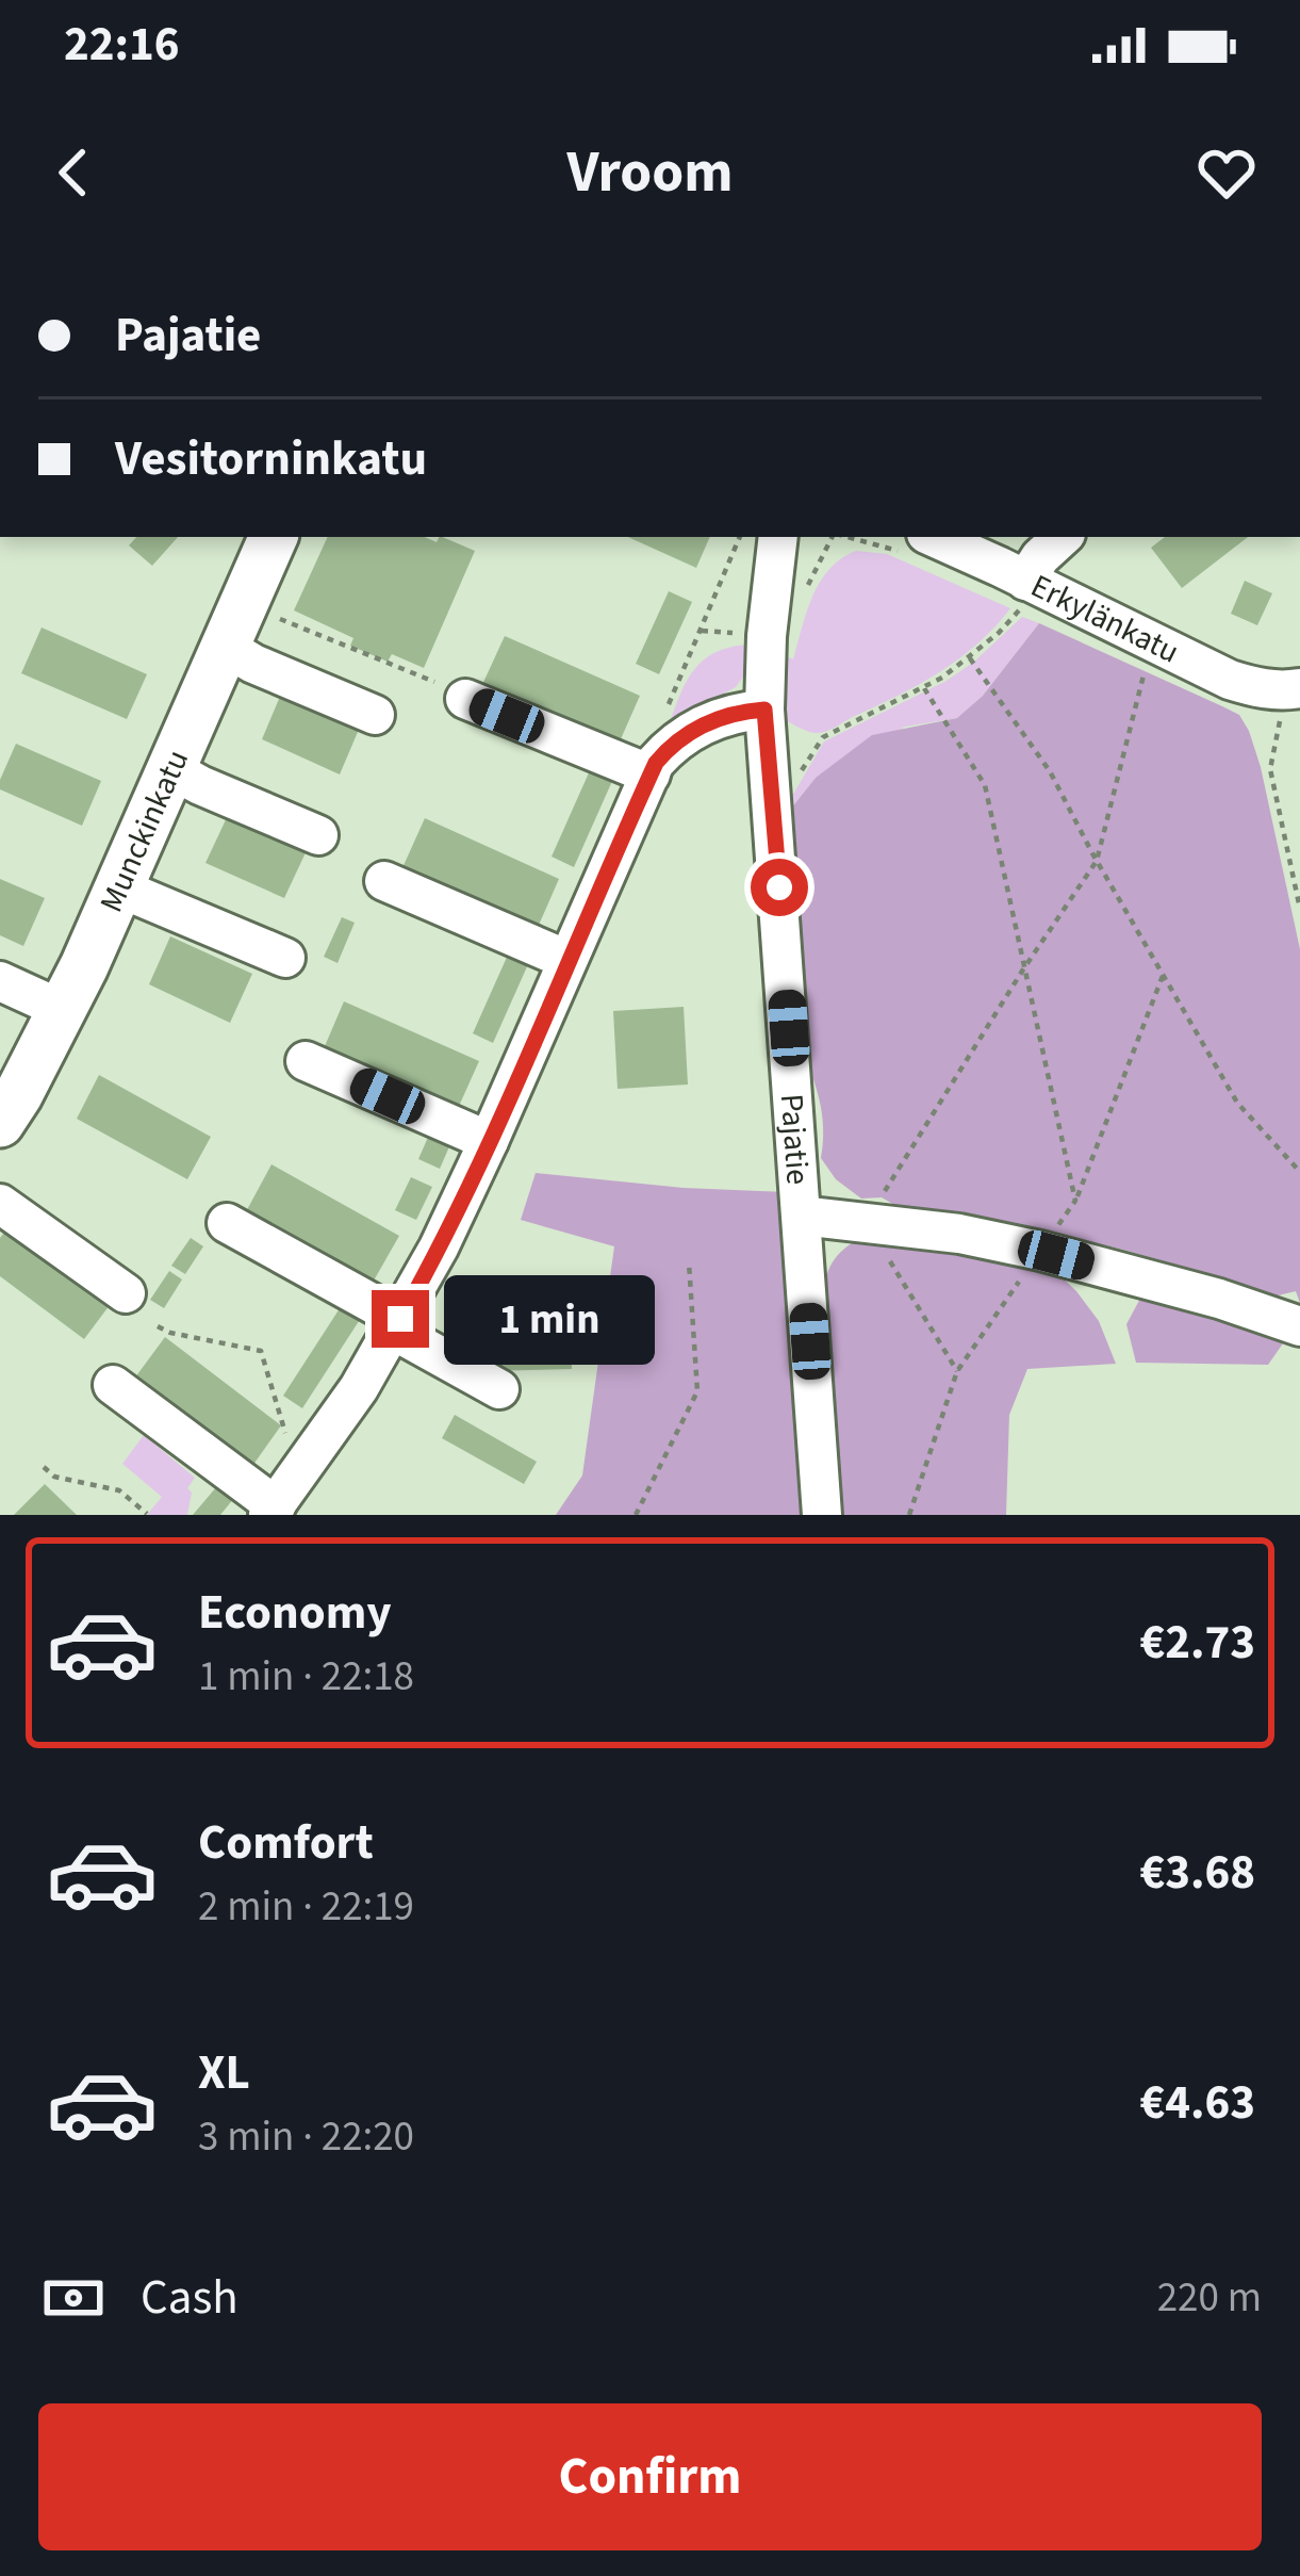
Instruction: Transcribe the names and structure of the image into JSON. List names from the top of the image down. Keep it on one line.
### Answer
{"streets":{"main road":["Munckinkatu"],"street":["Erkylänkatu","Pajatie"]},"page":{"status":"22:16","header":"Vroom","banner":["Pajatie","Vesitorninkatu"],"bubble":"1 min","list":[{"name":"Economy","note":"1 min · 22:18","value":"€2.73"},{"name":"Comfort","note":"2 min · 22:19","value":"€3.68"},{"name":"XL","note":"3 min · 22:20","value":"€4.63"}],"pay":["Cash","220 m"],"buttons":"Confirm"}}
